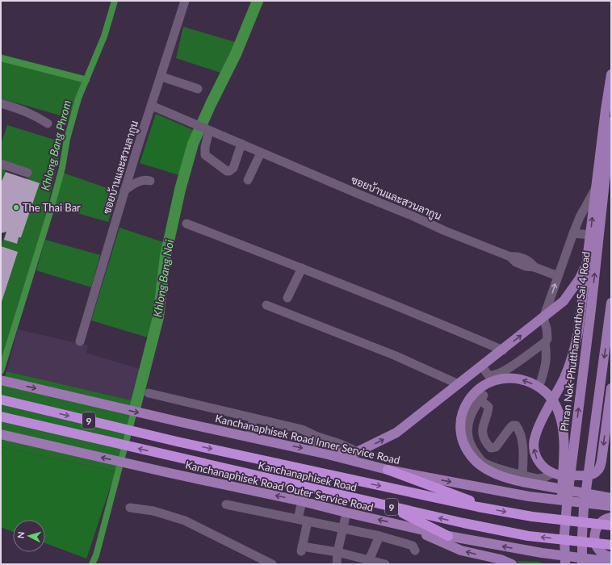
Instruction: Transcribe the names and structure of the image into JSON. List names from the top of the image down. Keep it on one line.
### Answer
{"streets":{"highway":["9","Kanchanaphisek Road"],"main road":["Phran Nok-Phutthamonthon Sai 4 Road","Kanchanaphisek Road Inner Service Road","Kanchanaphisek Road Outer Service Road"],"street":["ซอยบ้านและสวนลากูน"]},"one_way":["Kanchanaphisek Road Inner Service Road","Kanchanaphisek Road Outer Service Road"],"water":["Khlong Bang Phrom","Khlong Bang Noi"],"places":["The Thai Bar"],"north":"left"}
